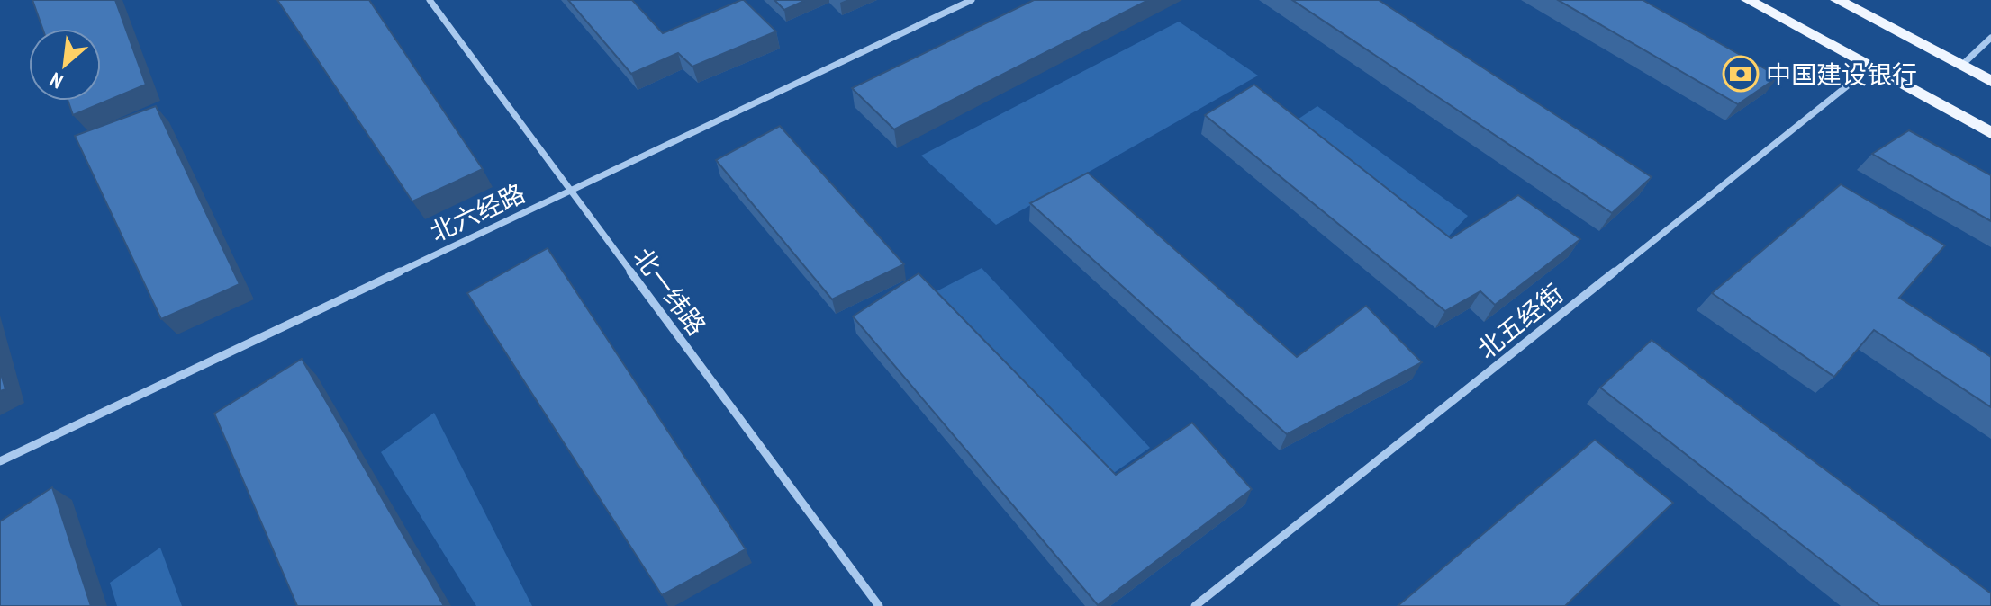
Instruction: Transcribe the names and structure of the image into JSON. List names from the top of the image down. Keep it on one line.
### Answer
{"streets":{"street":["北六经路","北一纬路","北五经街"]},"crossings":[["北六经路","北一纬路"]],"places":{"bank":["中国建设银行"]},"north":"bottom left"}
